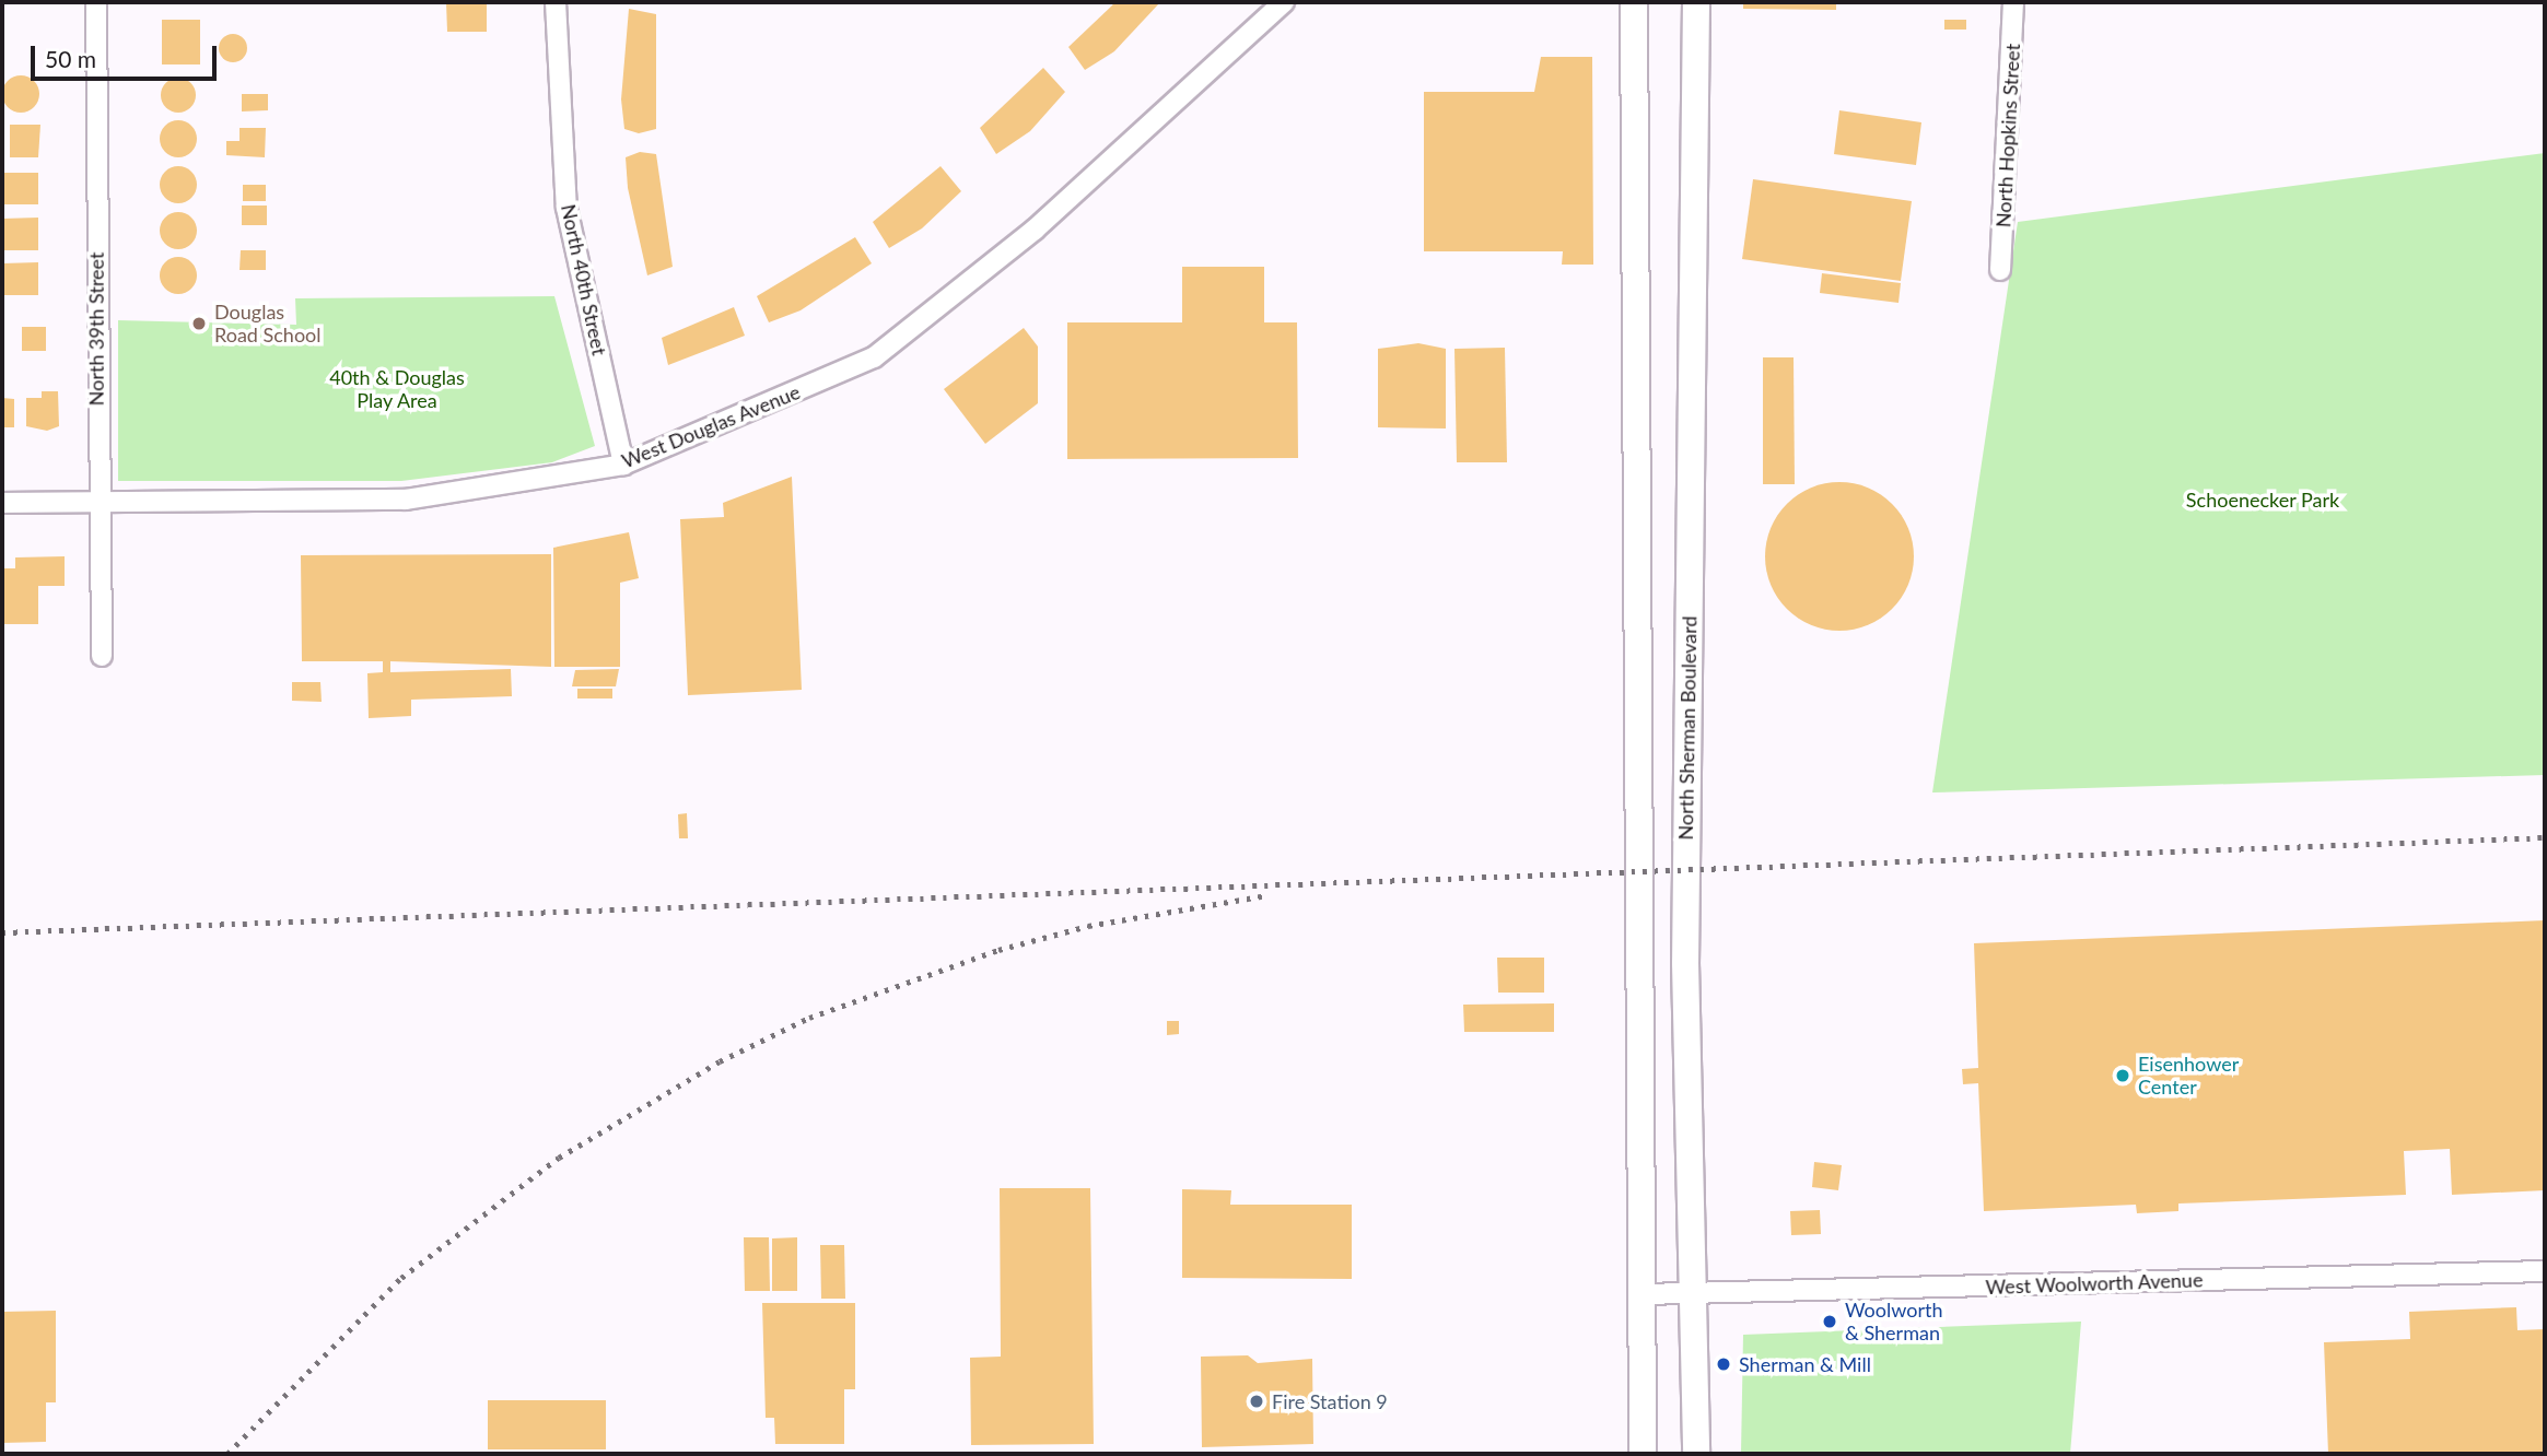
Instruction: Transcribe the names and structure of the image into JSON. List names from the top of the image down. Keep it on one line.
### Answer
{"streets":{"main road":["North Sherman Boulevard"],"street":["North Hopkins Street","North 40th Street","North 39th Street","West Douglas Avenue","West Woolworth Avenue"]},"crossings":[["North 40th Street","West Douglas Avenue"],["North 39th Street","West Douglas Avenue"],["North Sherman Boulevard","West Woolworth Avenue"]],"parks":["40th & Douglas Play Area","Schoenecker Park"],"places":["Douglas Road School","Eisenhower Center","Woolworth & Sherman","Sherman & Mill","Fire Station 9"],"scale_bar":"50 m"}
